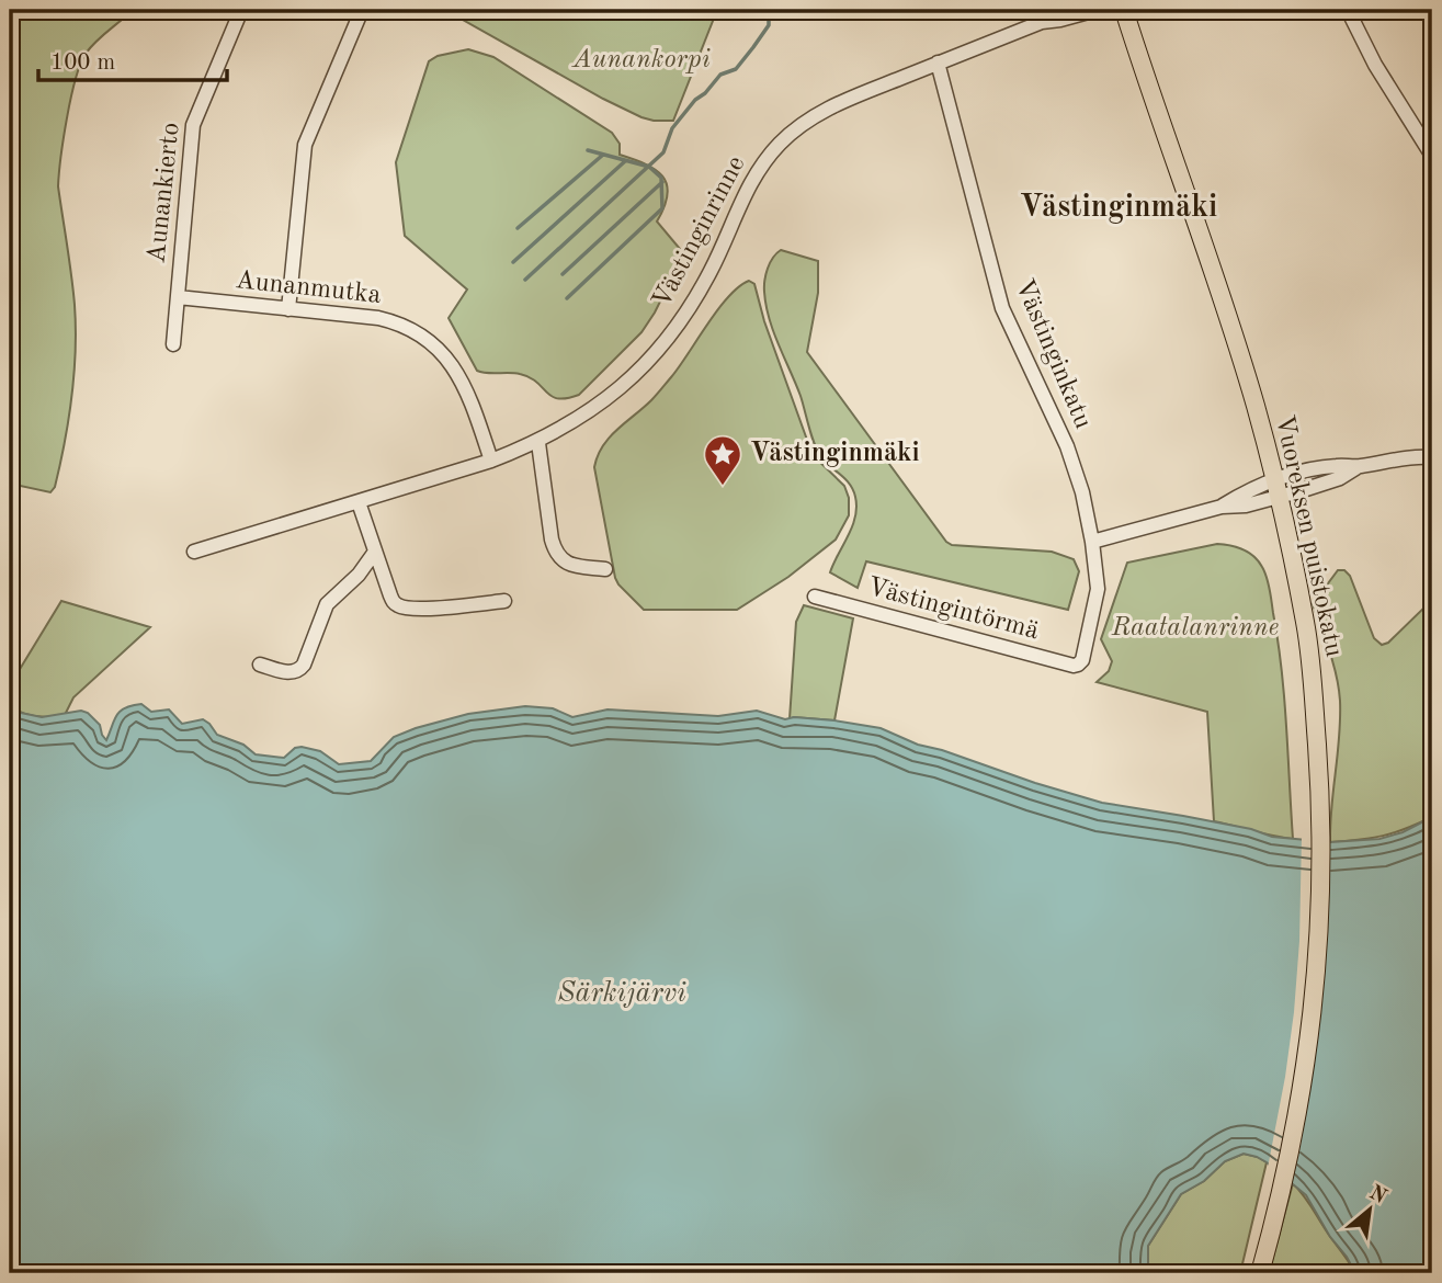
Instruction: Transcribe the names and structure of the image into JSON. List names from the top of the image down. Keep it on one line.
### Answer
{"streets":{"main road":["Vuoreksen puistokatu"],"street":["Aunankierto","Västinginrinne","Aunanmutka","Västinginkatu","Västingintörmä"]},"crossings":[["Aunankierto","Aunanmutka"],["Västinginrinne","Aunanmutka"],["Västinginrinne","Västinginkatu"],["Västinginkatu","Västingintörmä"]],"districts":["Västinginmäki"],"water":["Särkijärvi"],"parks":["Aunankorpi","Raatalanrinne"],"places":{"place":["Västinginmäki"]},"scale_bar":"100 m","north":"top right"}
